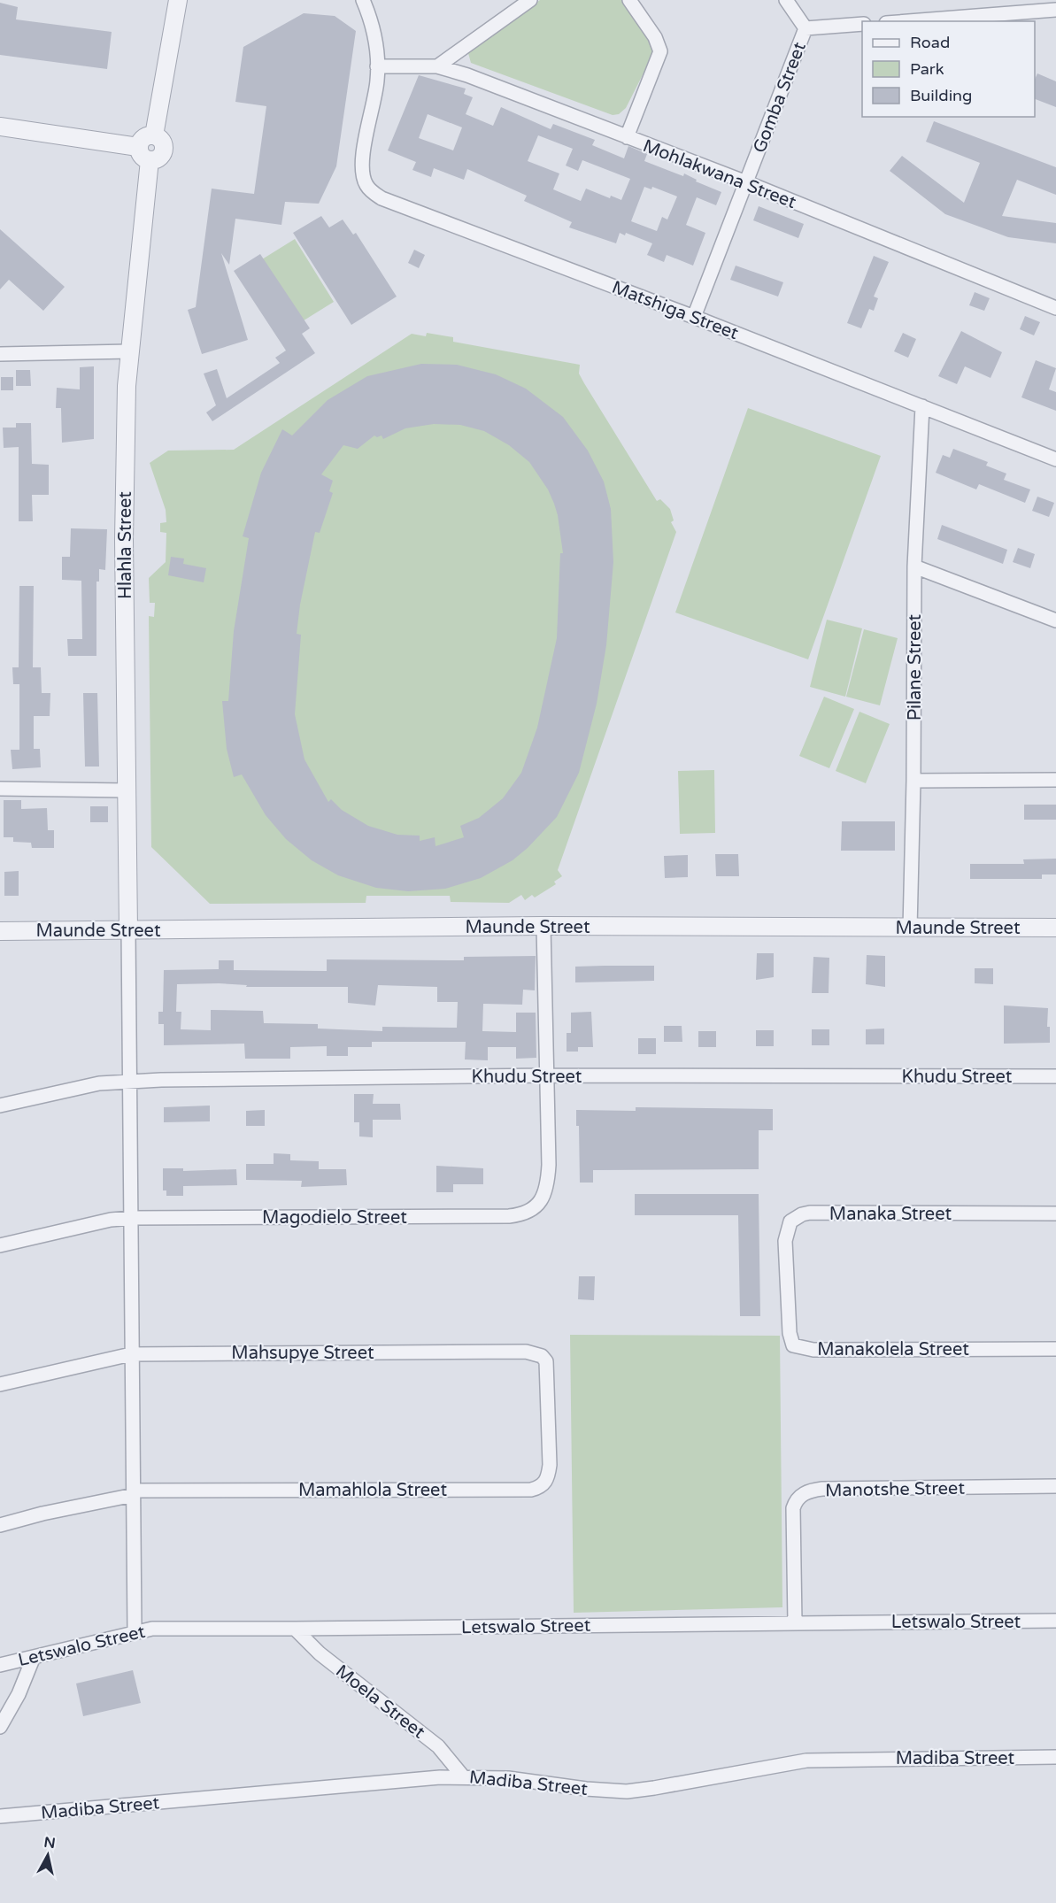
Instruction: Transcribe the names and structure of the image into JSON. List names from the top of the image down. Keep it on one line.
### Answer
{"streets":{"street":["Gomba Street","Mohlakwana Street","Matshiga Street","Hlahla Street","Pilane Street","Maunde Street","Khudu Street","Manaka Street","Magodielo Street","Manakolela Street","Mahsupye Street","Manotshe Street","Mamahlola Street","Letswalo Street","Moela Street","Madiba Street"]},"crossings":[["Gomba Street","Mohlakwana Street"],["Gomba Street","Matshiga Street"],["Mohlakwana Street","Matshiga Street"],["Matshiga Street","Pilane Street"],["Hlahla Street","Maunde Street"],["Pilane Street","Maunde Street"],["Maunde Street","Magodielo Street"],["Khudu Street","Magodielo Street"],["Manaka Street","Manakolela Street"],["Mahsupye Street","Mamahlola Street"],["Manotshe Street","Letswalo Street"],["Letswalo Street","Moela Street"],["Moela Street","Madiba Street"]],"legend":["Road","Park","Building"],"north":"top"}
